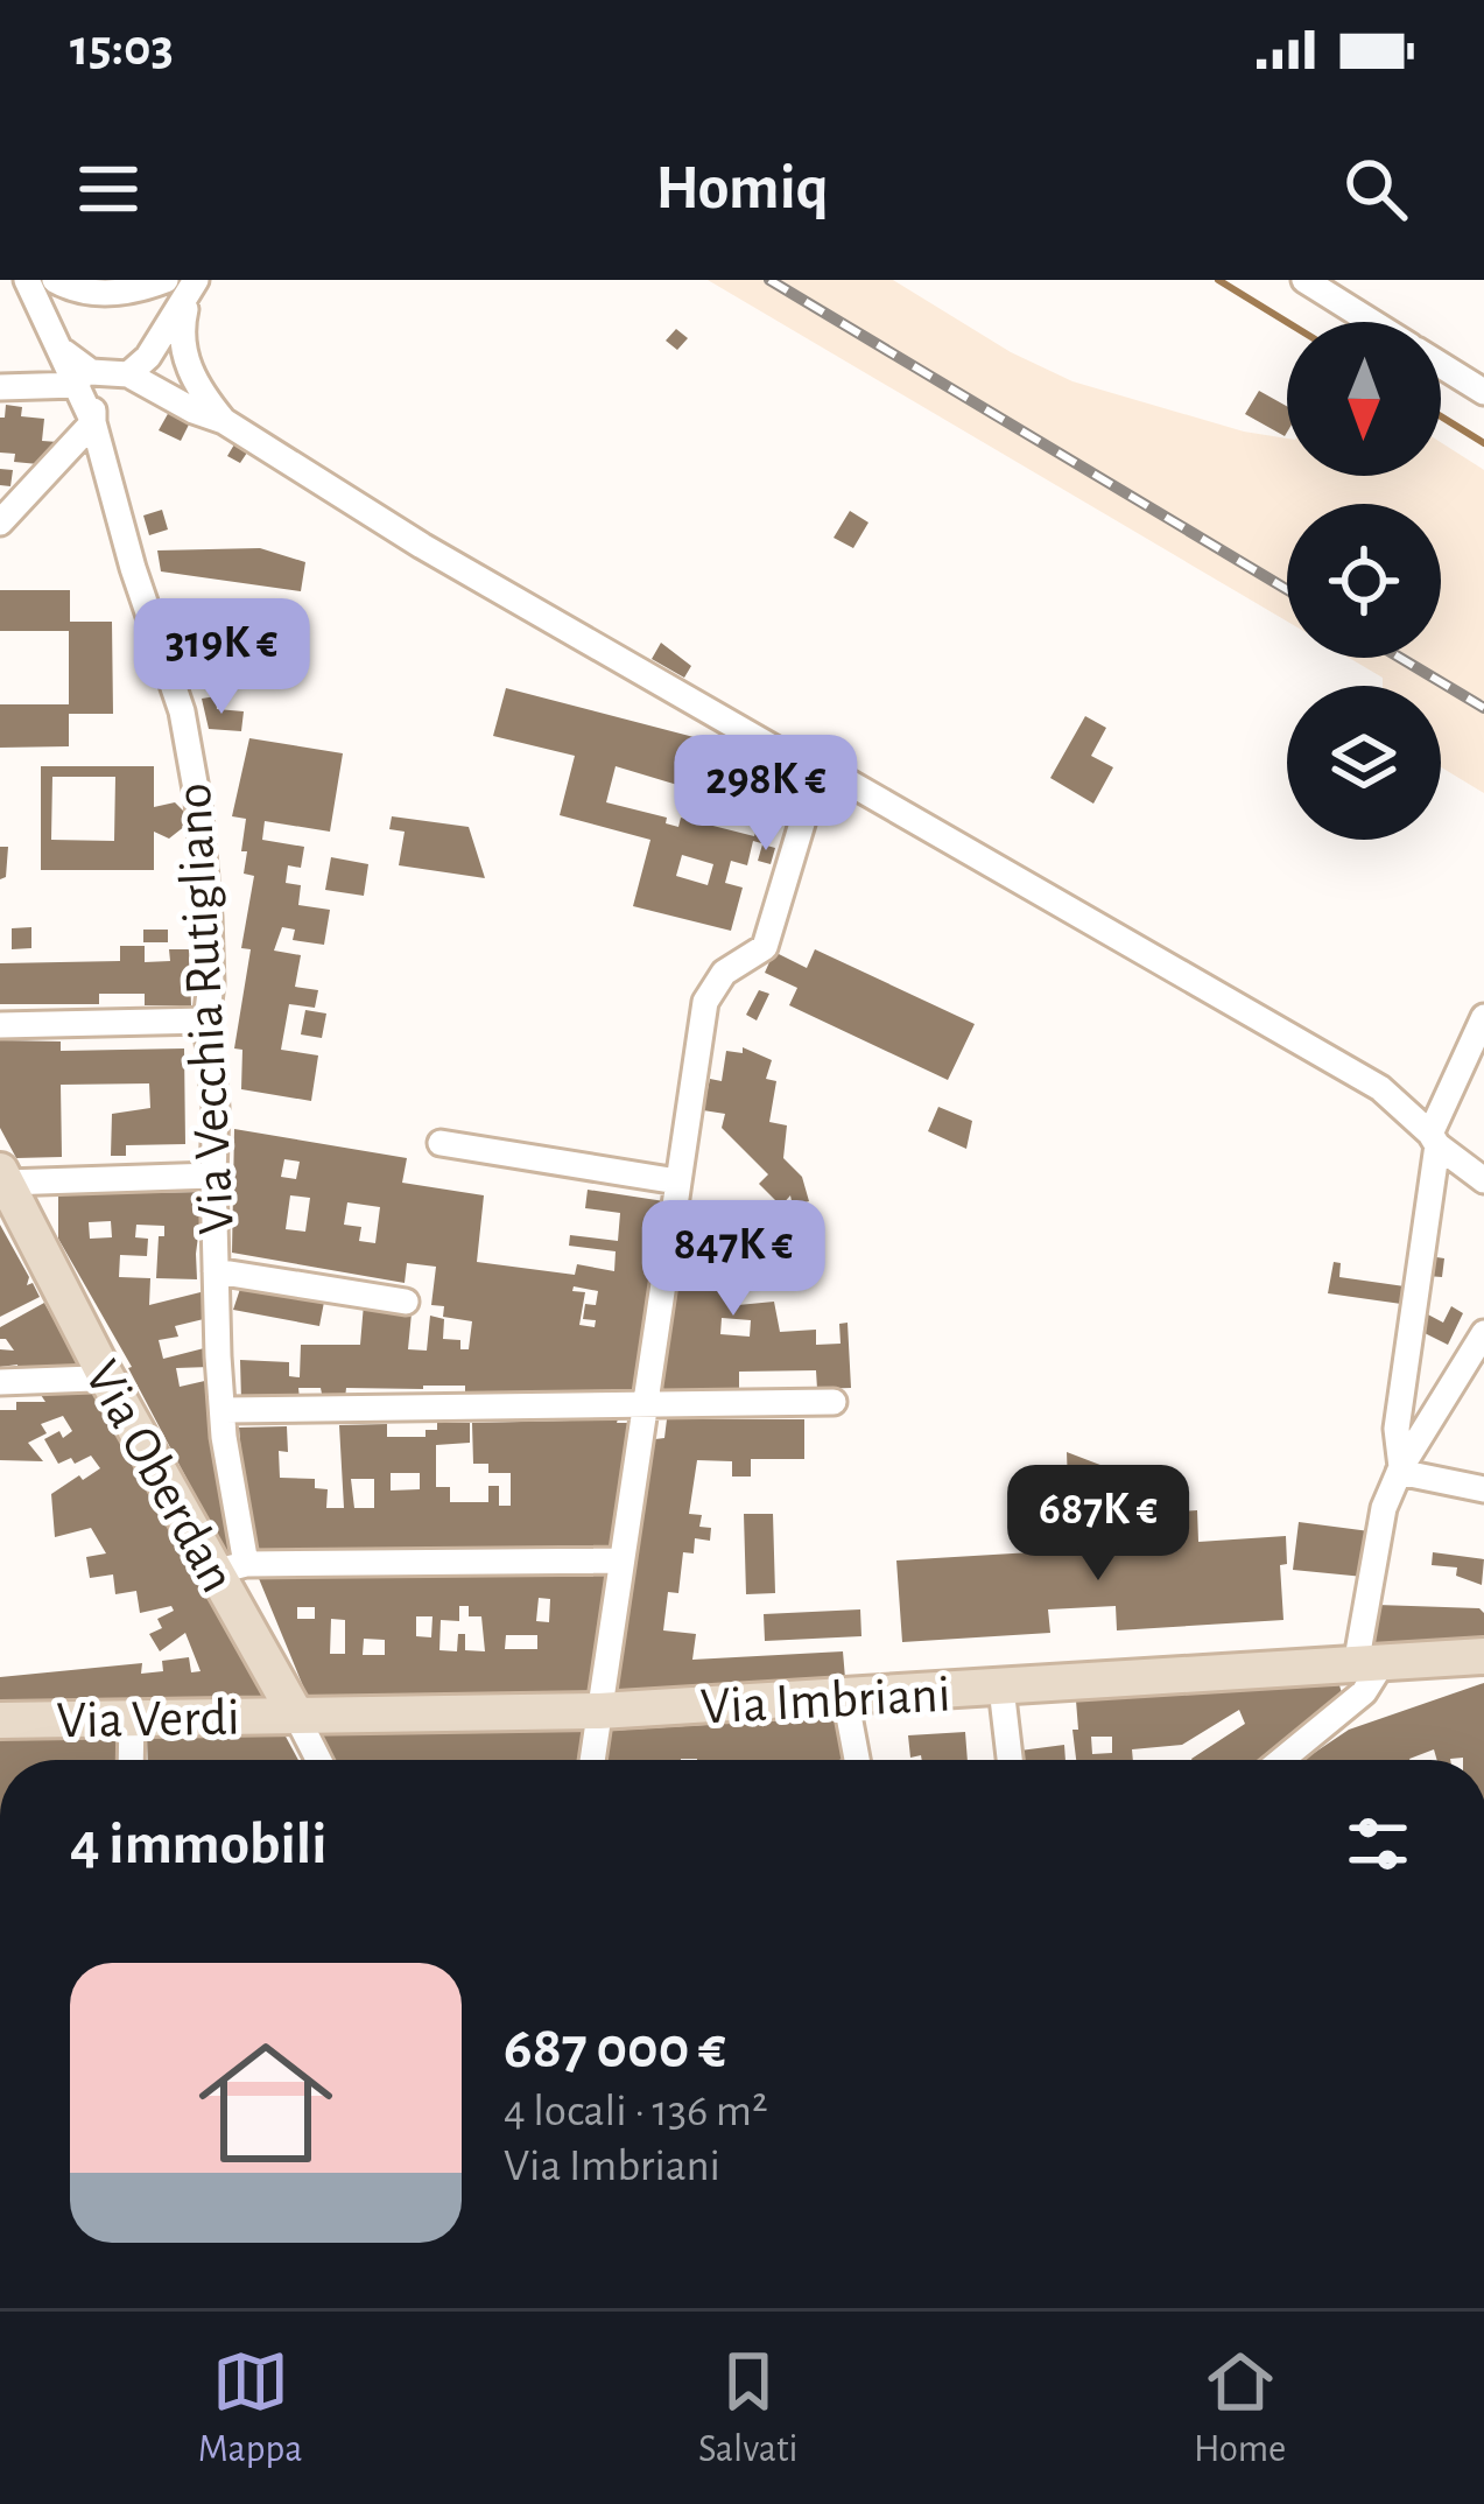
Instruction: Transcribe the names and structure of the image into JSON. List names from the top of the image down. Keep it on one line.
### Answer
{"streets":{"street":["Via Vecchia Rutigliano","Via Oberdan","Via Imbriani","Via Verdi"]},"crossings":[["Via Vecchia Rutigliano","Via Oberdan"],["Via Oberdan","Via Imbriani"],["Via Oberdan","Via Verdi"],["Via Imbriani","Via Verdi"]],"north":"bottom","page":{"status":"15:03","header":"Homiq","price":["319K €","298K €","847K €","687K €"],"heading":"4 immobili","list":[{"name":"687 000 €","note":"4 locali · 136 m² · Via Imbriani"}],"tabs":["Mappa","Salvati","Home"]}}
